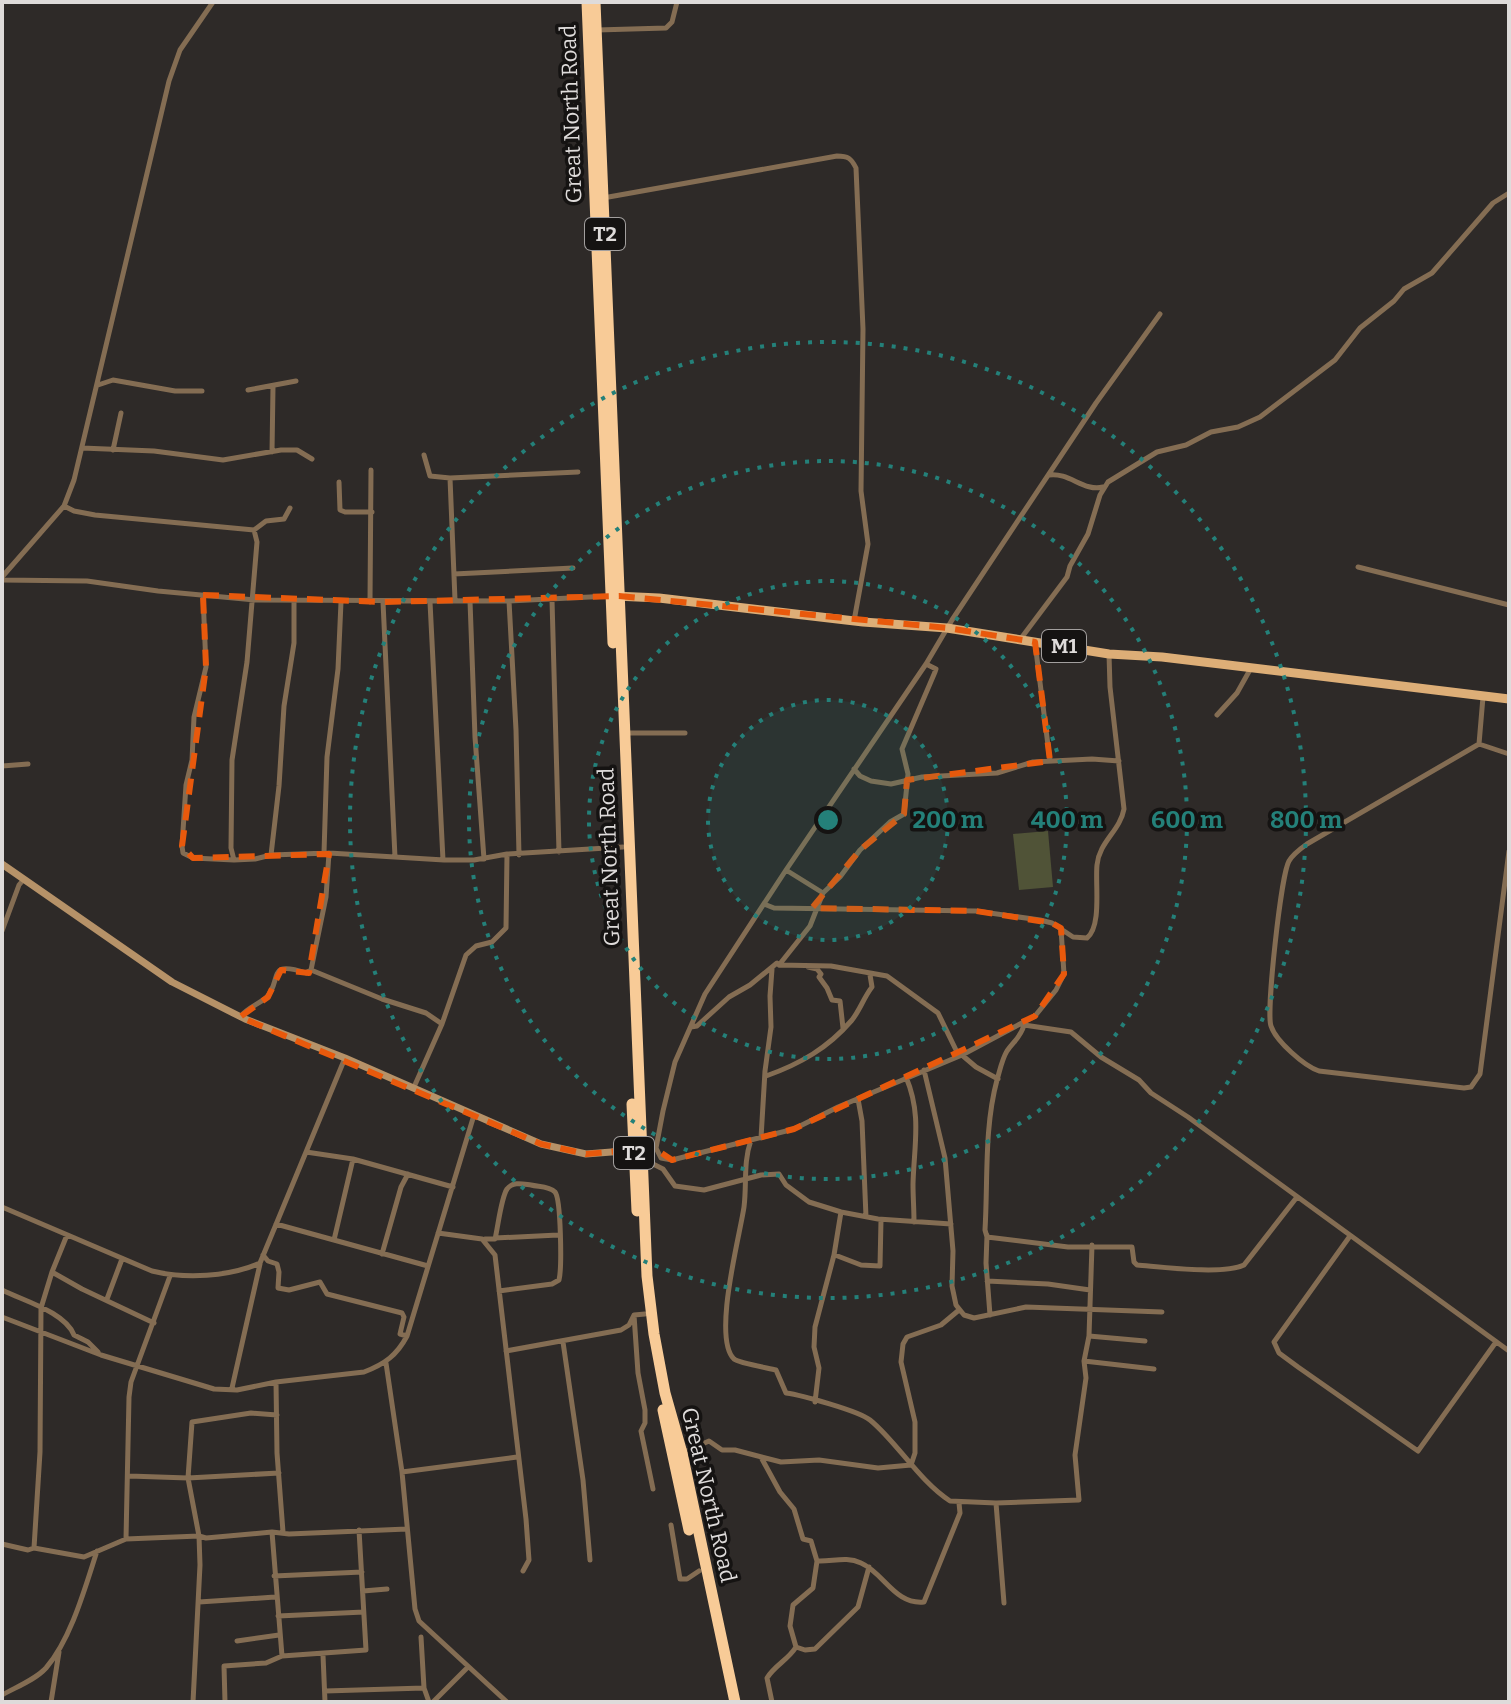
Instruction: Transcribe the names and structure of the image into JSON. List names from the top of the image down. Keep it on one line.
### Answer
{"streets":{"highway":["Great North Road","T2"],"main road":["M1"]},"crossings":[["Great North Road","M1"]],"rings":["200 m","400 m","600 m","800 m"]}
